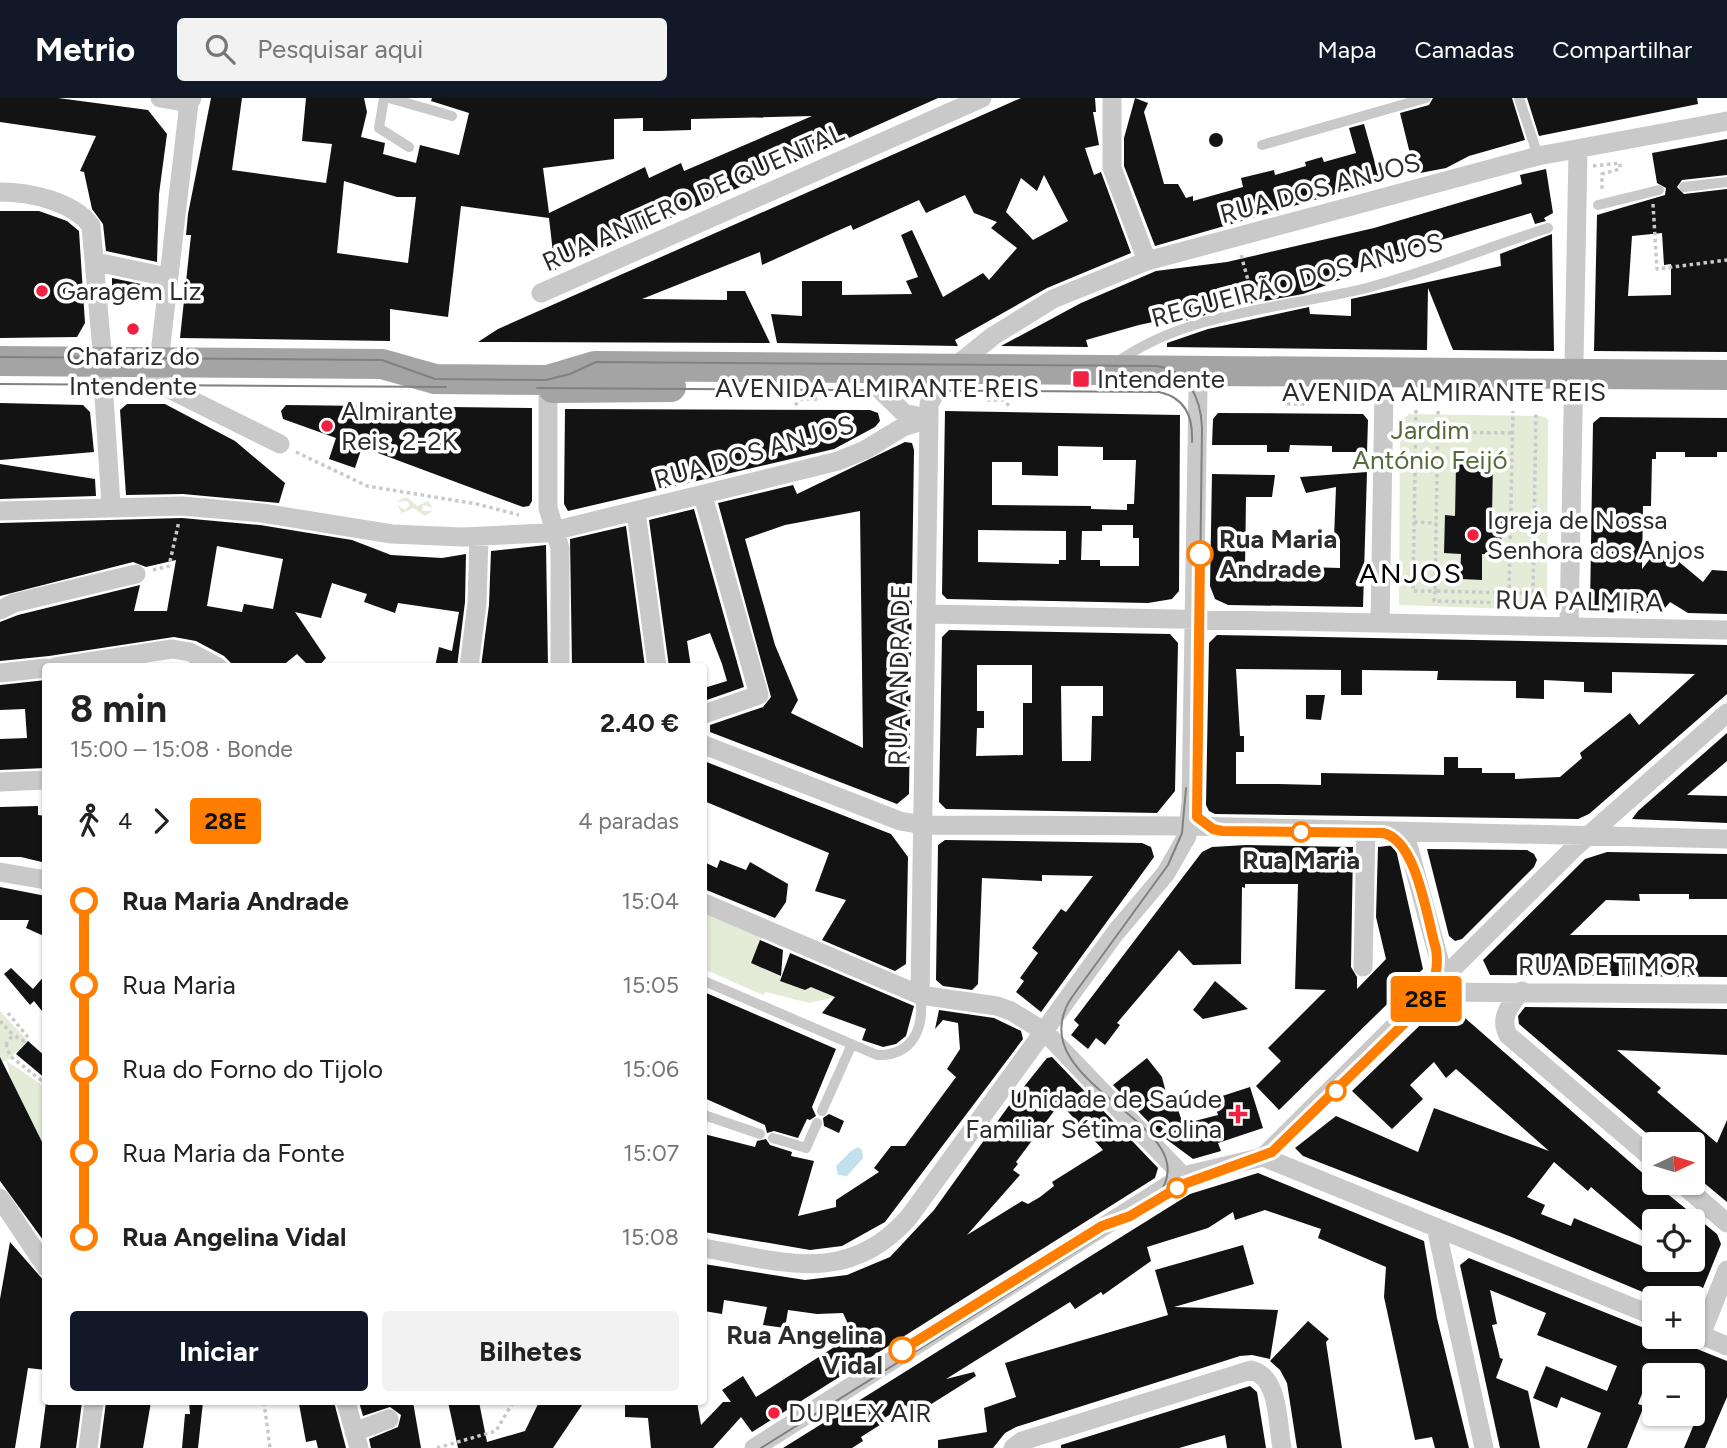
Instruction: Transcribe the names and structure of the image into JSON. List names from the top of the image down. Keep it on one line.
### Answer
{"streets":{"main road":["AVENIDA ALMIRANTE REIS"],"street":["RUA DOS ANJOS","RUA ANTERO DE QUENTAL","RUA PALMIRA","RUA ANDRADE","RUA DE TIMOR"],"lane":["REGUEIRÃO DOS ANJOS"]},"crossings":[["RUA DOS ANJOS","AVENIDA ALMIRANTE REIS"],["RUA DOS ANJOS","RUA ANDRADE"],["REGUEIRÃO DOS ANJOS","AVENIDA ALMIRANTE REIS"],["RUA PALMIRA","RUA ANDRADE"]],"districts":["ANJOS"],"parks":["Jardim António Feijó"],"places":{"other":["Garagem Liz","Chafariz do Intendente","Almirante Reis, 2-2K","Igreja de Nossa Senhora dos Anjos","Rua Maria Andrade","Rua Maria","Rua Angelina Vidal","DUPLEX AIR"],"transit":["Intendente"],"health":["Unidade de Saúde Familiar Sétima Colina"]},"lines":["tram line 28E"],"north":"right","page":{"header":"Metrio","search":"Pesquisar aqui","nav":["Mapa","Camadas","Compartilhar"],"on_map":"28E","heading":["8 min","15:00 – 15:08 · Bonde","2.40 €"],"legs":["4","28E","4 paradas"],"list":[{"name":"Rua Maria Andrade","value":"15:04"},{"name":"Rua Maria","value":"15:05"},{"name":"Rua do Forno do Tijolo","value":"15:06"},{"name":"Rua Maria da Fonte","value":"15:07"},{"name":"Rua Angelina Vidal","value":"15:08"}],"map_buttons":["+","−"],"buttons":["Iniciar","Bilhetes"]}}
